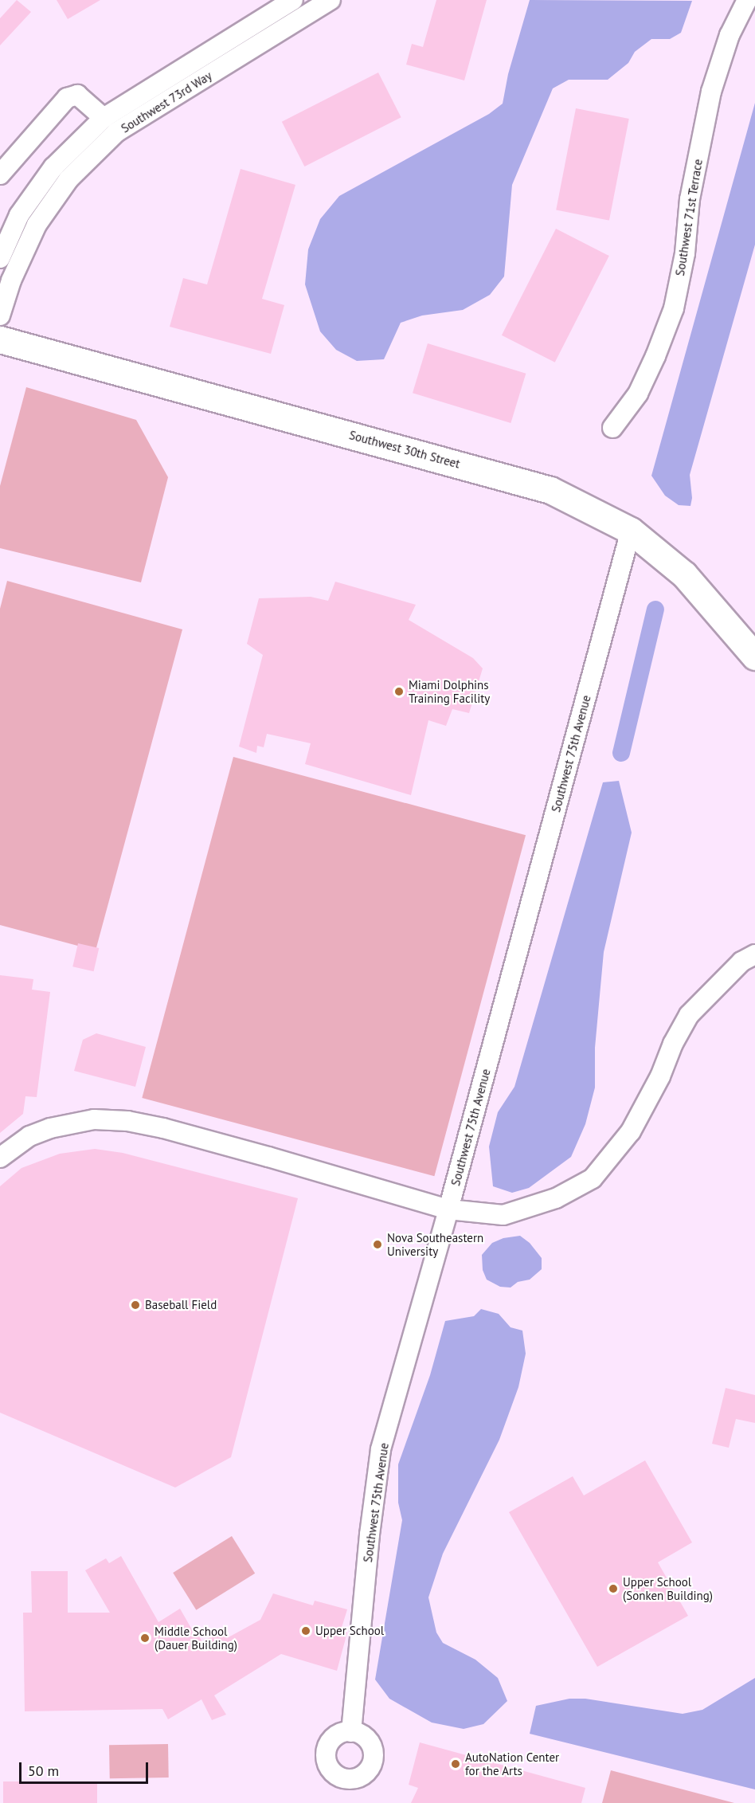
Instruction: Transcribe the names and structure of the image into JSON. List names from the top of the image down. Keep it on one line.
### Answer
{"streets":{"street":["Southwest 73rd Way","Southwest 71st Terrace","Southwest 30th Street","Southwest 75th Avenue"]},"crossings":[["Southwest 30th Street","Southwest 75th Avenue"]],"places":["Miami Dolphins Training Facility","Nova Southeastern University","Baseball Field","Upper School (Sonken Building)","Upper School","Middle School (Dauer Building)","AutoNation Center for the Arts"],"scale_bar":"50 m"}
